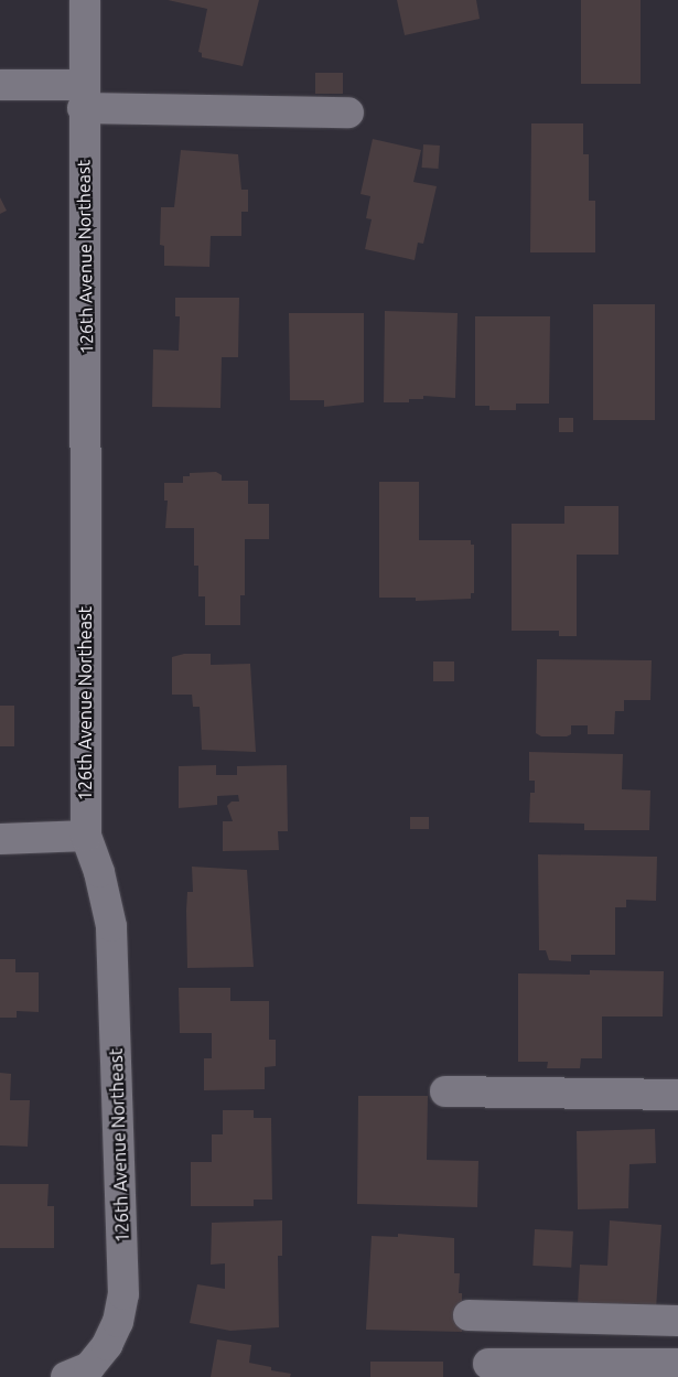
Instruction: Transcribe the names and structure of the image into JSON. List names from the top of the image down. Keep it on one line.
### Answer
{"streets":{"street":["126th Avenue Northeast"]}}
